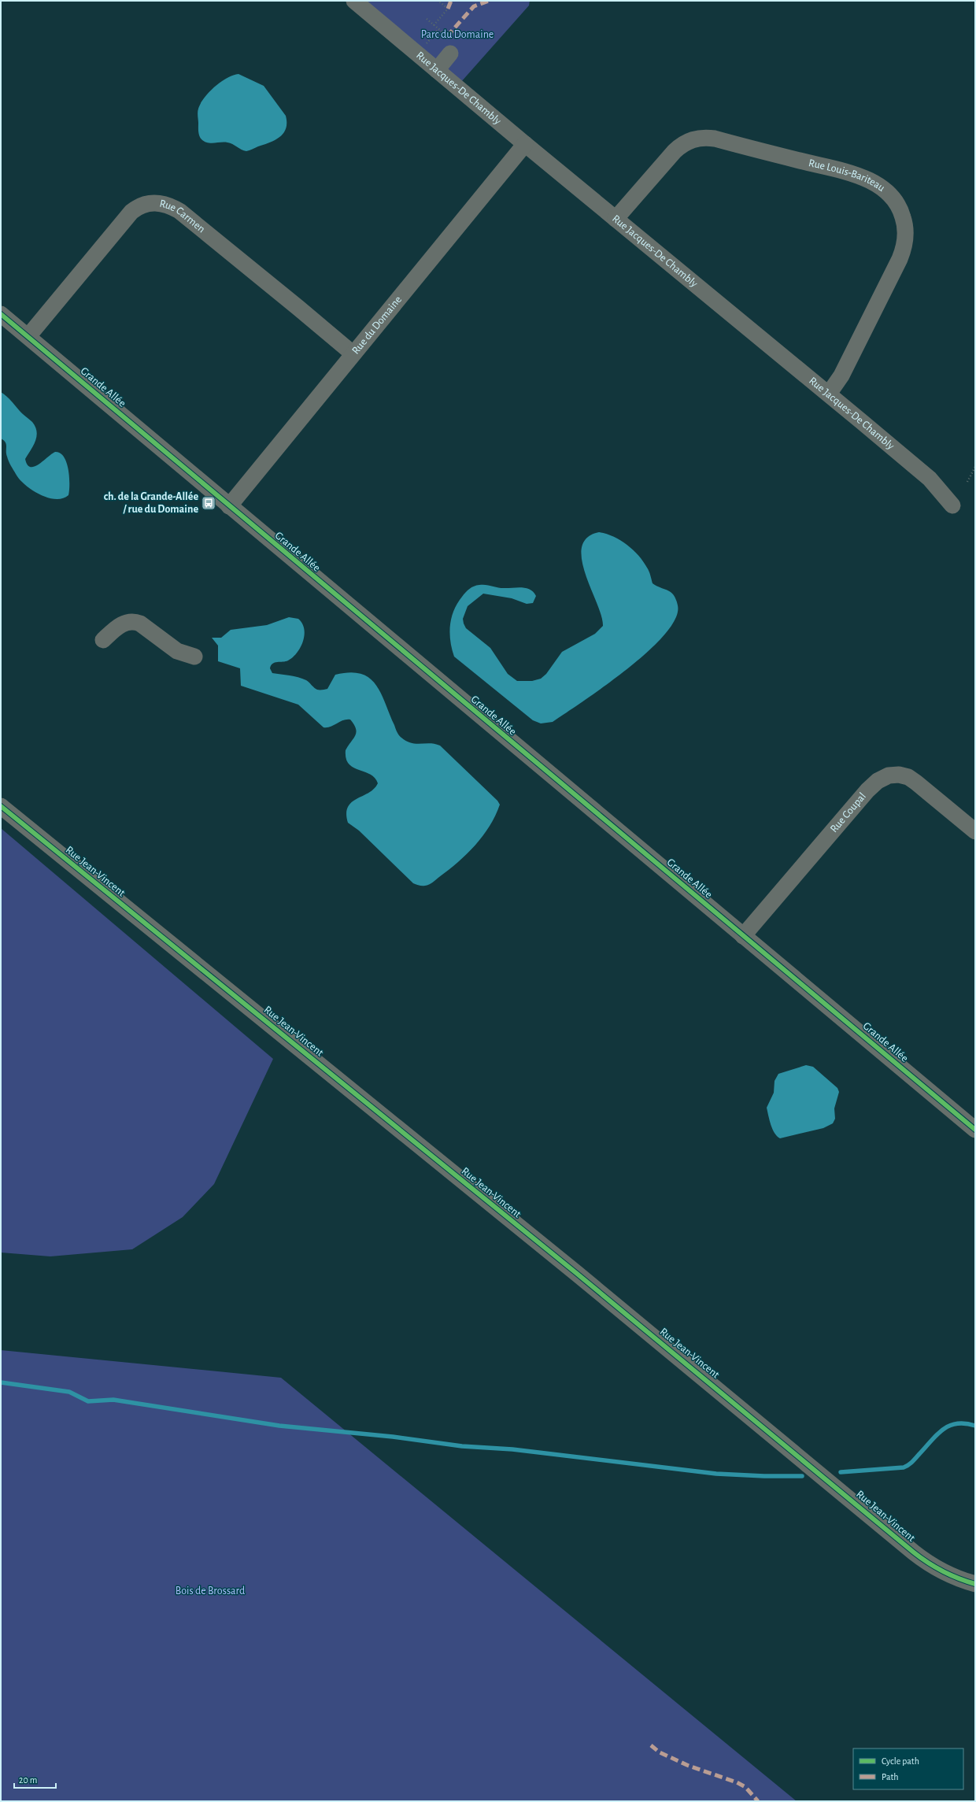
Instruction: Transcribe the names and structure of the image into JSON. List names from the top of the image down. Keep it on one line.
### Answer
{"streets":{"street":["Rue Jacques-De Chambly","Rue Louis-Bariteau","Rue Carmen","Rue du Domaine","Grande Allée","Rue Coupal","Rue Jean-Vincent"]},"crossings":[["Rue Jacques-De Chambly","Rue Louis-Bariteau"],["Rue Jacques-De Chambly","Rue du Domaine"],["Rue Carmen","Rue du Domaine"],["Rue Carmen","Grande Allée"],["Rue du Domaine","Grande Allée"],["Grande Allée","Rue Coupal"]],"parks":["Parc du Domaine","Bois de Brossard"],"places":{"bus stop":["ch. de la Grande-Allée / rue du Domaine"]},"legend":["Cycle path","Path"],"scale_bar":"20 m"}
